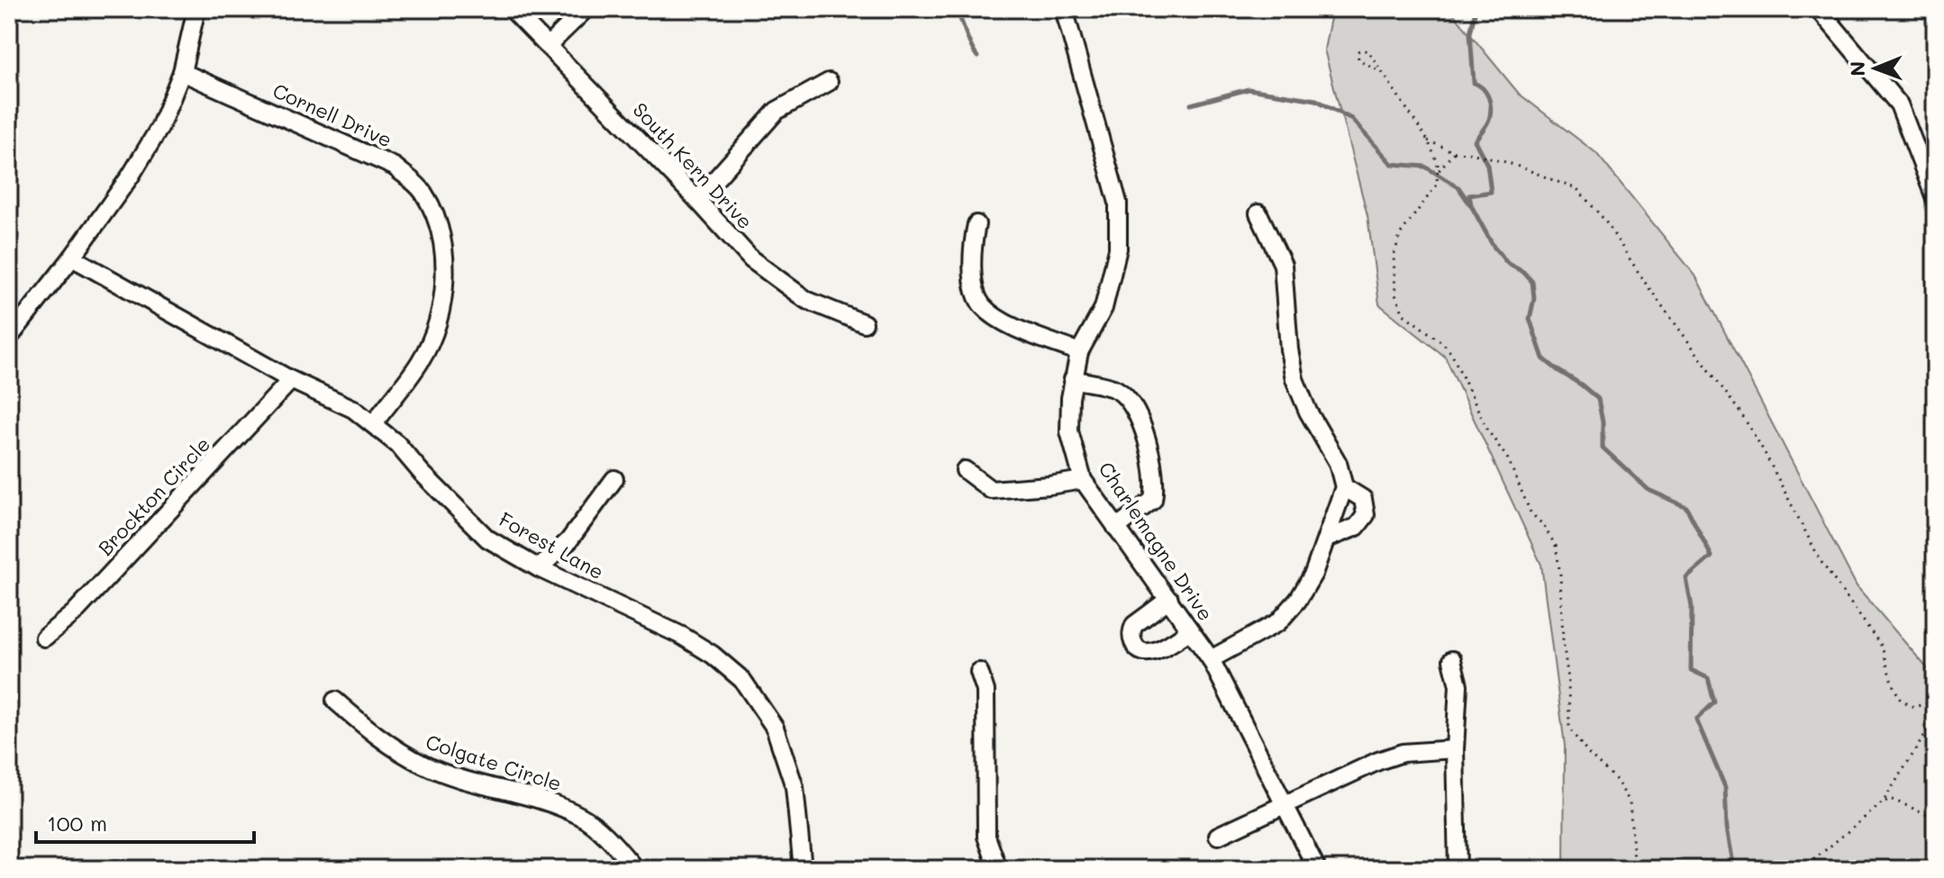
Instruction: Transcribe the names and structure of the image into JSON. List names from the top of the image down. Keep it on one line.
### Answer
{"streets":{"street":["Cornell Drive","South Kern Drive","Brockton Circle","Charlemagne Drive","Forest Lane","Colgate Circle"]},"crossings":[["Cornell Drive","Forest Lane"],["Brockton Circle","Forest Lane"]],"scale_bar":"100 m","north":"left"}
